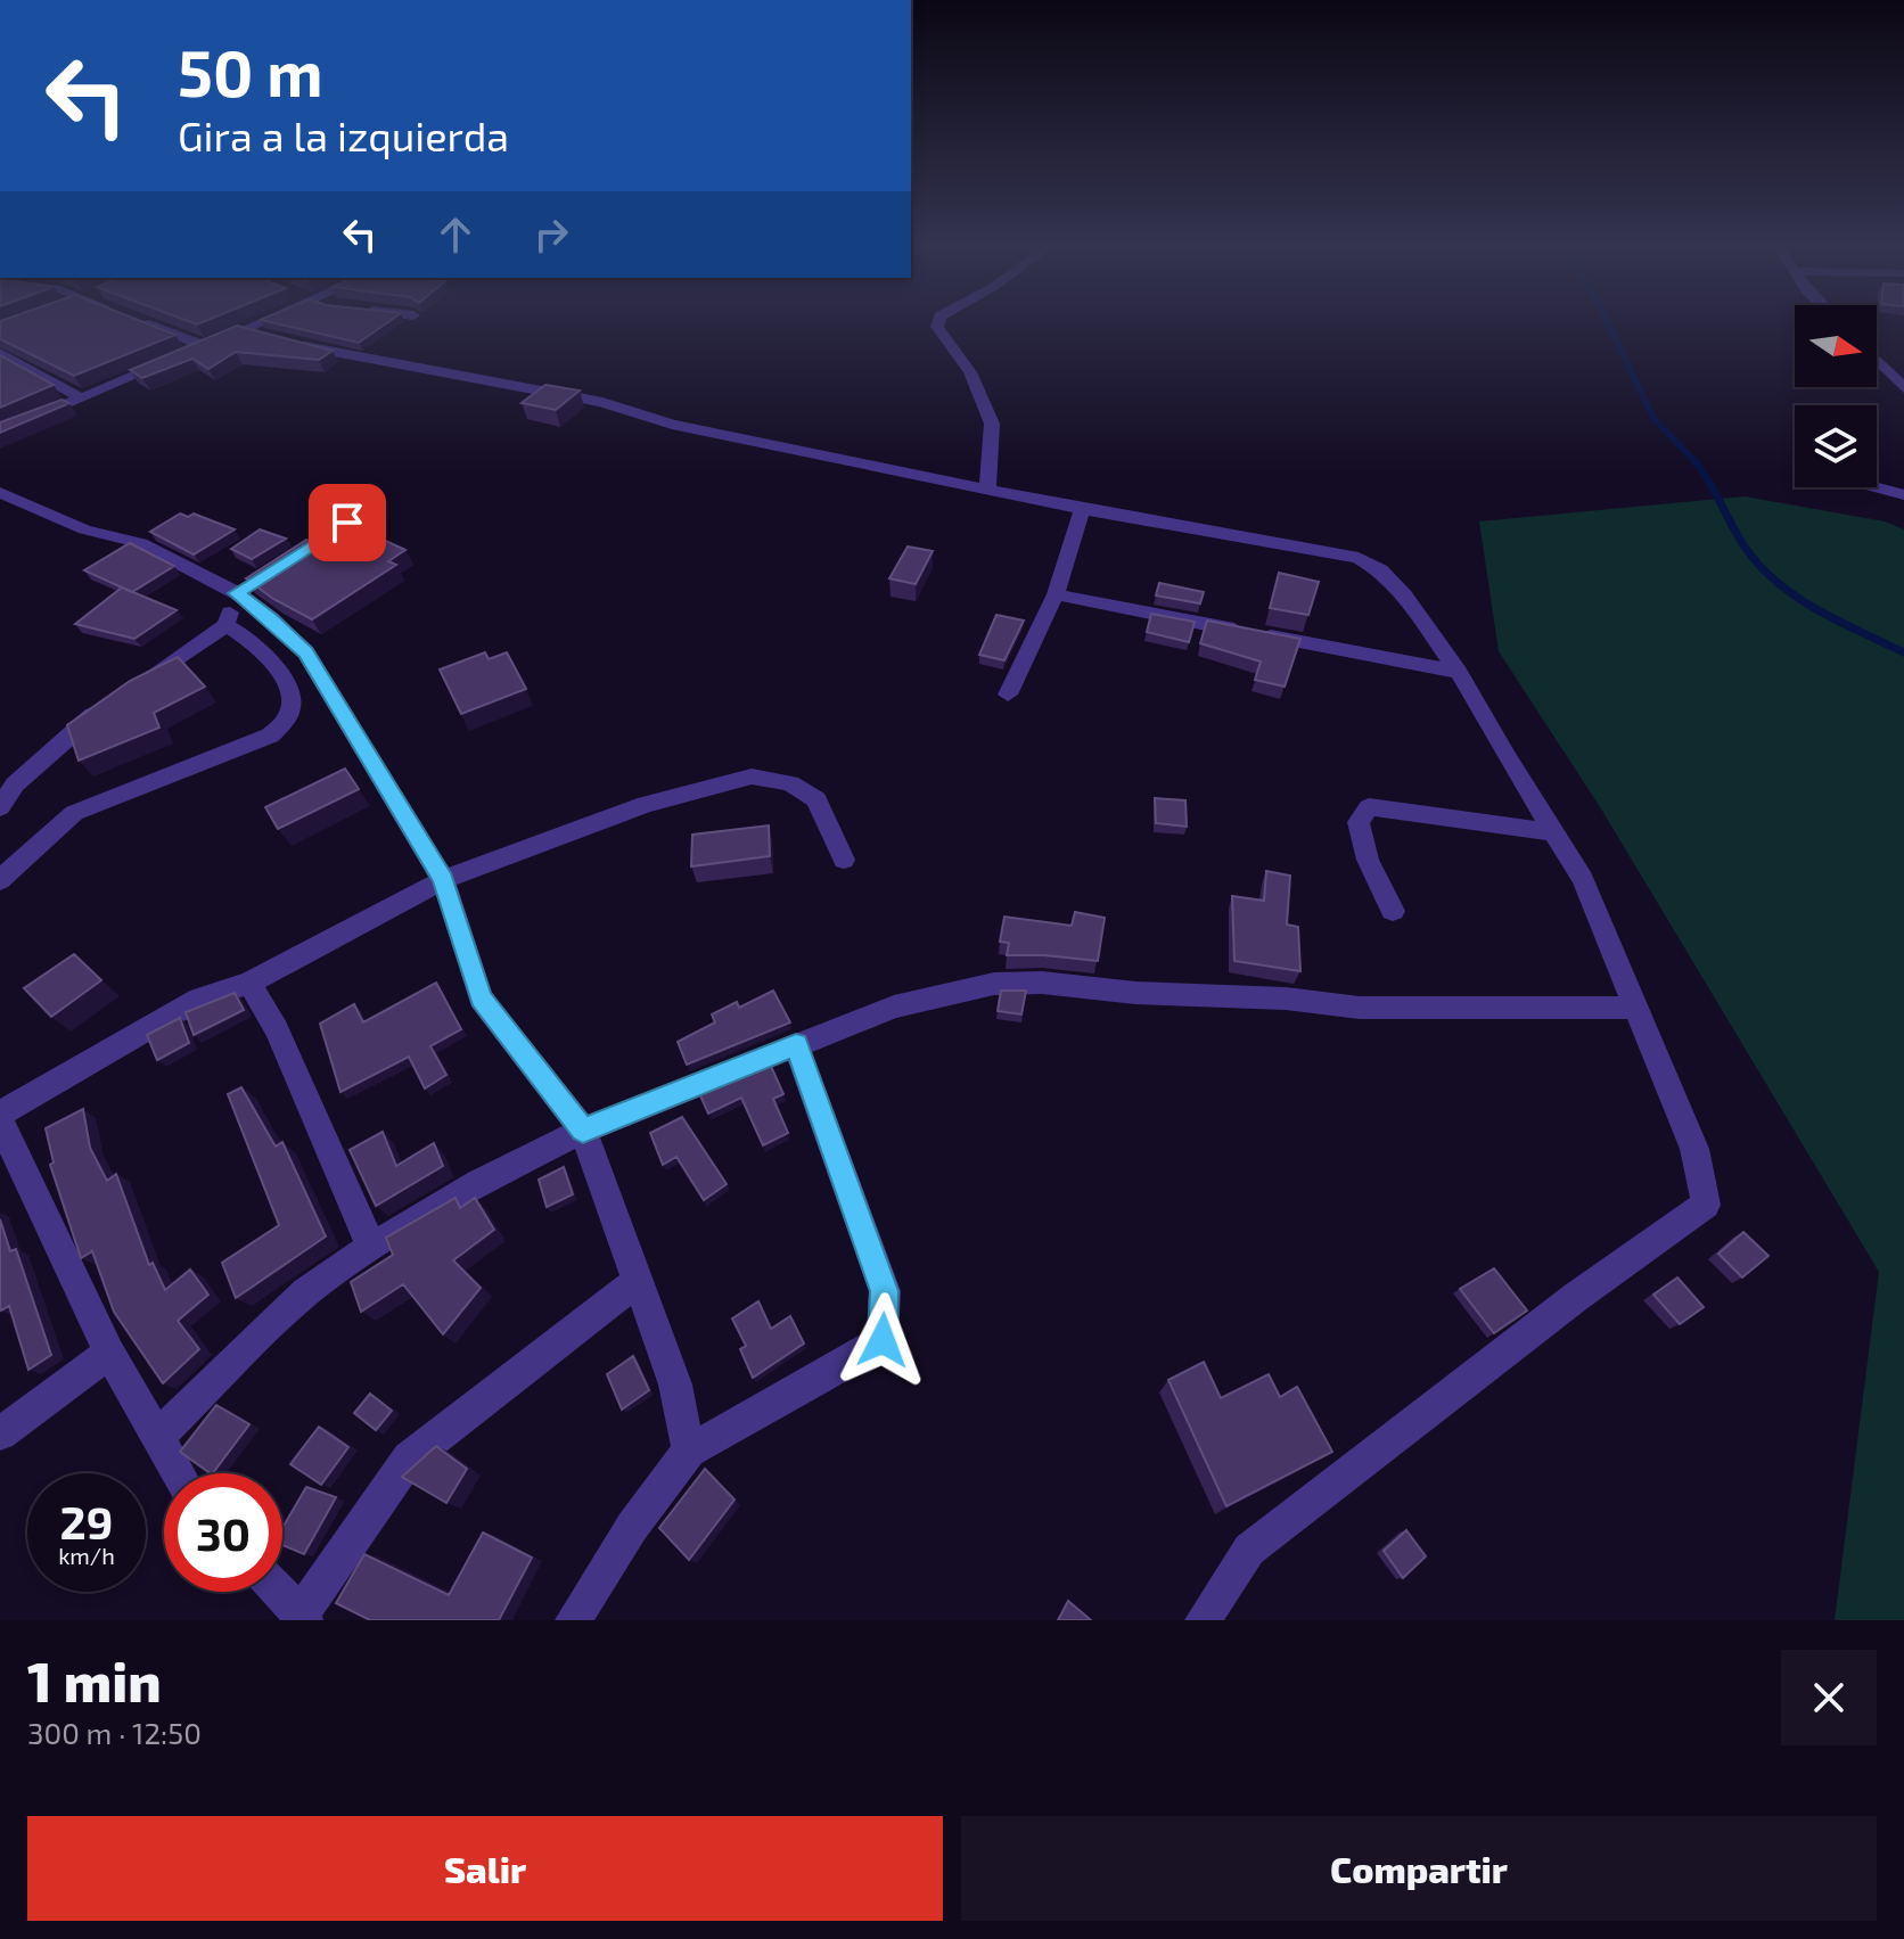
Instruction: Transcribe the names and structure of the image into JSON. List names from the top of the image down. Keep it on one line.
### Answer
{"north":"right","page":{"turn":["50 m","Gira a la izquierda"],"speed":"29 km/h","limit":"30","heading":["1 min","300 m · 12:50"],"buttons":["Salir","Compartir"]}}
